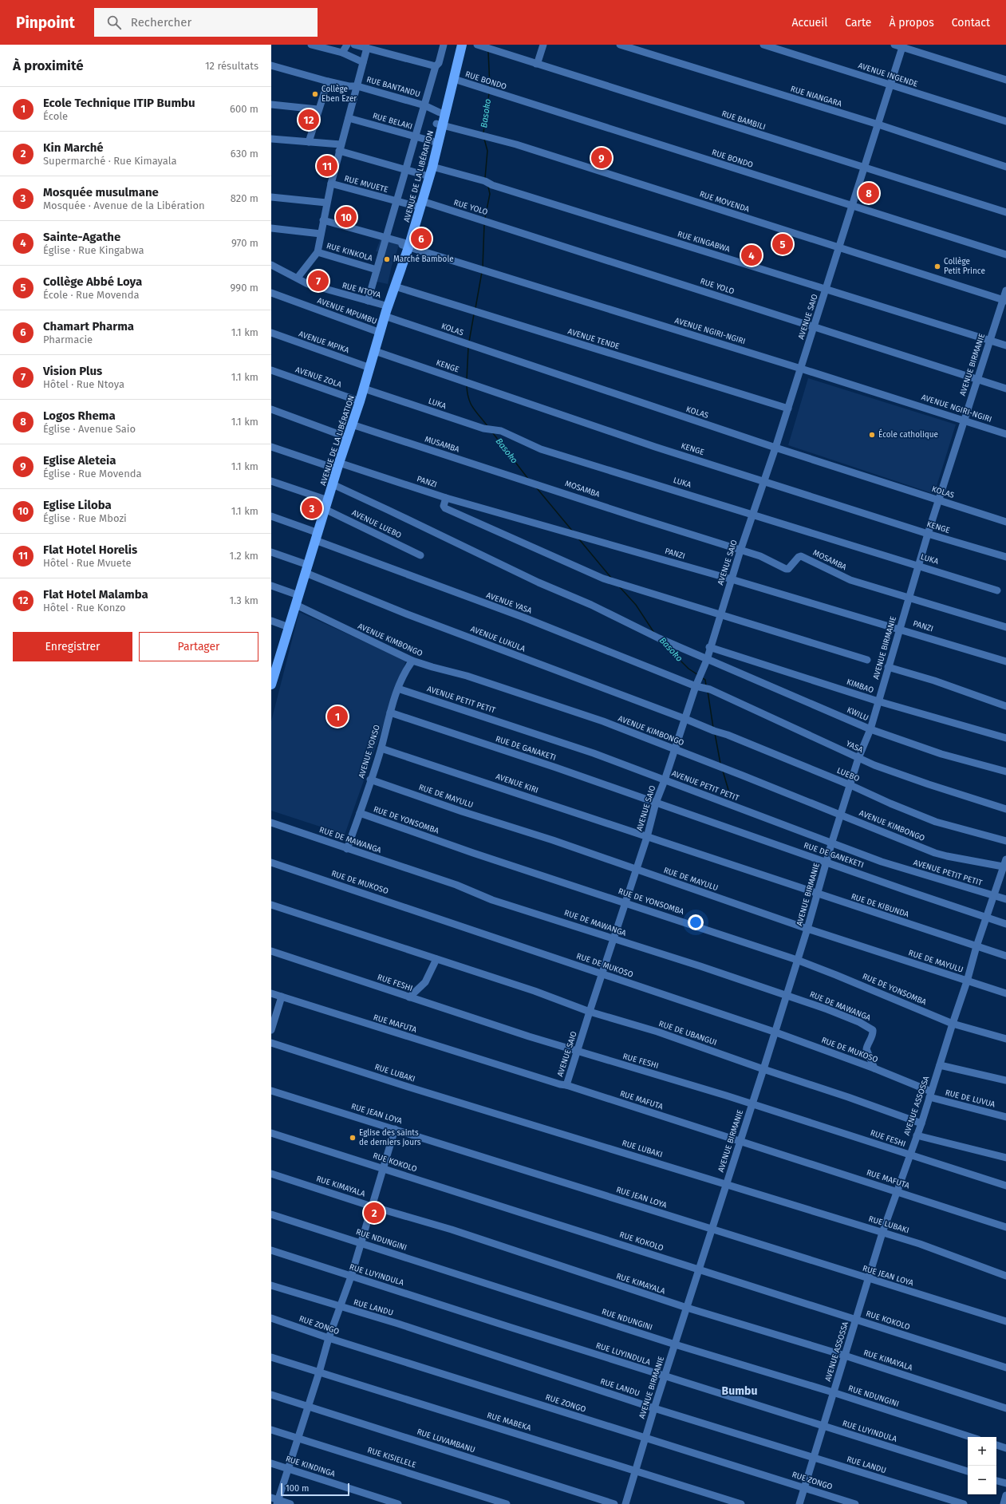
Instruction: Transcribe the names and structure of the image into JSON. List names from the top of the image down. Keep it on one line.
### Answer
{"streets":{"highway":["AVENUE DE LA LIBÉRATION"],"street":["AVENUE INGENDE","RUE BONDO","RUE BANTANDU","RUE NIANGARA","RUE BAMBILI","RUE BELAKI","RUE MVUETE","RUE MOVENDA","RUE YOLO","RUE KINGABWA","RUE KINKOLA","RUE NTOYA","AVENUE MPUMBU","AVENUE SAIO","KOLAS","AVENUE NGIRI-NGIRI","AVENUE TENDE","AVENUE MPIKA","AVENUE BIRMANIE","KENGE","AVENUE ZOLA","LUKA","MUSAMBA","PANZI","MOSAMBA","AVENUE LUEBO","AVENUE YASA","AVENUE LUKULA","AVENUE KIMBONGO","KIMBAO","AVENUE PETIT PETIT","KWILU","YASA","RUE DE GANAKETI","AVENUE YONSO","LUEBO","AVENUE KIRI","RUE DE MAYULU","RUE DE YONSOMBA","RUE DE MAWANGA","RUE DE GANEKETI","RUE DE MUKOSO","RUE DE KIBUNDA","RUE FESHI","RUE MAFUTA","RUE DE UBANGUI","RUE LUBAKI","RUE DE LUVUA","AVENUE ASSOSSA","RUE JEAN LOYA","RUE KOKOLO","RUE KIMAYALA","RUE NDUNGINI","RUE LUYINDULA","RUE LANDU","RUE ZONGO","RUE MABEKA","RUE LUVAMBANU","RUE KISIELELE","RUE KINDINGA"]},"crossings":[["AVENUE INGENDE","AVENUE SAIO"],["RUE BONDO","AVENUE DE LA LIBÉRATION"],["RUE BONDO","AVENUE SAIO"],["RUE BANTANDU","AVENUE DE LA LIBÉRATION"],["RUE NIANGARA","AVENUE SAIO"],["RUE BAMBILI","AVENUE SAIO"],["RUE BELAKI","AVENUE DE LA LIBÉRATION"],["AVENUE DE LA LIBÉRATION","RUE MVUETE"],["AVENUE DE LA LIBÉRATION","RUE MOVENDA"],["AVENUE DE LA LIBÉRATION","RUE YOLO"],["AVENUE DE LA LIBÉRATION","RUE KINGABWA"],["AVENUE DE LA LIBÉRATION","RUE NTOYA"],["AVENUE DE LA LIBÉRATION","AVENUE MPUMBU"],["AVENUE DE LA LIBÉRATION","KOLAS"],["AVENUE DE LA LIBÉRATION","AVENUE NGIRI-NGIRI"],["AVENUE DE LA LIBÉRATION","AVENUE TENDE"],["AVENUE DE LA LIBÉRATION","AVENUE MPIKA"],["AVENUE DE LA LIBÉRATION","KENGE"],["AVENUE DE LA LIBÉRATION","AVENUE ZOLA"],["AVENUE DE LA LIBÉRATION","LUKA"],["AVENUE DE LA LIBÉRATION","MUSAMBA"],["AVENUE DE LA LIBÉRATION","PANZI"],["AVENUE DE LA LIBÉRATION","AVENUE LUEBO"],["AVENUE DE LA LIBÉRATION","AVENUE YASA"],["AVENUE DE LA LIBÉRATION","AVENUE LUKULA"],["AVENUE DE LA LIBÉRATION","AVENUE KIMBONGO"],["AVENUE DE LA LIBÉRATION","KWILU"],["RUE MVUETE","RUE YOLO"],["RUE MOVENDA","AVENUE SAIO"],["RUE MOVENDA","AVENUE BIRMANIE"],["RUE YOLO","AVENUE SAIO"],["RUE YOLO","AVENUE BIRMANIE"],["RUE KINGABWA","AVENUE SAIO"],["RUE KINGABWA","AVENUE BIRMANIE"],["RUE NTOYA","KOLAS"],["AVENUE SAIO","KOLAS"],["AVENUE SAIO","AVENUE NGIRI-NGIRI"],["AVENUE SAIO","AVENUE TENDE"],["AVENUE SAIO","KENGE"],["AVENUE SAIO","LUKA"],["AVENUE SAIO","PANZI"],["AVENUE SAIO","MOSAMBA"],["AVENUE SAIO","AVENUE YASA"],["AVENUE SAIO","AVENUE LUKULA"],["AVENUE SAIO","AVENUE KIMBONGO"],["AVENUE SAIO","KIMBAO"],["AVENUE SAIO","AVENUE PETIT PETIT"],["AVENUE SAIO","KWILU"],["AVENUE SAIO","YASA"],["AVENUE SAIO","RUE DE GANAKETI"],["AVENUE SAIO","LUEBO"],["AVENUE SAIO","AVENUE KIRI"],["AVENUE SAIO","RUE DE MAYULU"],["AVENUE SAIO","RUE DE YONSOMBA"],["AVENUE SAIO","RUE DE MAWANGA"],["AVENUE SAIO","RUE DE GANEKETI"],["AVENUE SAIO","RUE DE MUKOSO"],["AVENUE SAIO","RUE FESHI"],["AVENUE SAIO","RUE MAFUTA"],["AVENUE SAIO","RUE DE UBANGUI"],["KOLAS","AVENUE BIRMANIE"],["AVENUE NGIRI-NGIRI","AVENUE BIRMANIE"],["AVENUE BIRMANIE","KENGE"],["AVENUE BIRMANIE","LUKA"],["AVENUE BIRMANIE","PANZI"],["AVENUE BIRMANIE","MOSAMBA"],["AVENUE BIRMANIE","AVENUE KIMBONGO"],["AVENUE BIRMANIE","KIMBAO"],["AVENUE BIRMANIE","AVENUE PETIT PETIT"],["AVENUE BIRMANIE","KWILU"],["AVENUE BIRMANIE","YASA"],["AVENUE BIRMANIE","LUEBO"],["AVENUE BIRMANIE","RUE DE MAYULU"],["AVENUE BIRMANIE","RUE DE YONSOMBA"],["AVENUE BIRMANIE","RUE DE MAWANGA"],["AVENUE BIRMANIE","RUE DE GANEKETI"],["AVENUE BIRMANIE","RUE DE MUKOSO"],["AVENUE BIRMANIE","RUE DE KIBUNDA"],["AVENUE BIRMANIE","RUE FESHI"],["AVENUE BIRMANIE","RUE MAFUTA"],["AVENUE BIRMANIE","RUE DE UBANGUI"],["AVENUE BIRMANIE","RUE LUBAKI"],["AVENUE BIRMANIE","RUE JEAN LOYA"],["AVENUE BIRMANIE","RUE KOKOLO"],["AVENUE BIRMANIE","RUE KIMAYALA"],["AVENUE BIRMANIE","RUE NDUNGINI"],["AVENUE BIRMANIE","RUE LUYINDULA"],["AVENUE BIRMANIE","RUE LANDU"],["AVENUE BIRMANIE","RUE ZONGO"],["AVENUE BIRMANIE","RUE MABEKA"],["MUSAMBA","MOSAMBA"],["AVENUE YASA","YASA"],["AVENUE LUKULA","LUEBO"],["AVENUE KIMBONGO","AVENUE YONSO"],["AVENUE KIMBONGO","AVENUE ASSOSSA"],["AVENUE PETIT PETIT","AVENUE YONSO"],["AVENUE PETIT PETIT","AVENUE ASSOSSA"],["RUE DE GANAKETI","AVENUE YONSO"],["RUE DE GANAKETI","RUE DE GANEKETI"],["AVENUE YONSO","AVENUE KIRI"],["AVENUE YONSO","RUE DE MAYULU"],["AVENUE YONSO","RUE DE YONSOMBA"],["AVENUE YONSO","RUE DE MAWANGA"],["AVENUE KIRI","RUE DE KIBUNDA"],["RUE DE MAYULU","AVENUE ASSOSSA"],["RUE DE YONSOMBA","AVENUE ASSOSSA"],["RUE DE MAWANGA","RUE DE MUKOSO"],["RUE DE GANEKETI","AVENUE ASSOSSA"],["RUE DE MUKOSO","RUE DE LUVUA"],["RUE DE MUKOSO","AVENUE ASSOSSA"],["RUE DE KIBUNDA","AVENUE ASSOSSA"],["RUE FESHI","AVENUE ASSOSSA"],["RUE MAFUTA","AVENUE ASSOSSA"],["RUE DE UBANGUI","AVENUE ASSOSSA"],["RUE LUBAKI","AVENUE ASSOSSA"],["RUE DE LUVUA","AVENUE ASSOSSA"],["AVENUE ASSOSSA","RUE JEAN LOYA"],["AVENUE ASSOSSA","RUE KOKOLO"],["AVENUE ASSOSSA","RUE KIMAYALA"],["AVENUE ASSOSSA","RUE NDUNGINI"],["AVENUE ASSOSSA","RUE LUYINDULA"],["AVENUE ASSOSSA","RUE LANDU"],["AVENUE ASSOSSA","RUE ZONGO"]],"districts":["Bumbu"],"water":["Basoko"],"places":["Collège Eben Ezer","Marché Bambole","Collège Petit Prince","École catholique","Eglise des saints de derniers jours"],"scale_bar":"100 m","page":{"header":"Pinpoint","search":"Rechercher","nav":["Accueil","Carte","À propos","Contact"],"heading":["À proximité","12 résultats"],"list":[{"mark":"1","name":"Ecole Technique ITIP Bumbu","note":"École","value":"600 m"},{"mark":"2","name":"Kin Marché","note":"Supermarché · Rue Kimayala","value":"630 m"},{"mark":"3","name":"Mosquée musulmane","note":"Mosquée · Avenue de la Libération","value":"820 m"},{"mark":"4","name":"Sainte-Agathe","note":"Église · Rue Kingabwa","value":"970 m"},{"mark":"5","name":"Collège Abbé Loya","note":"École · Rue Movenda","value":"990 m"},{"mark":"6","name":"Chamart Pharma","note":"Pharmacie","value":"1.1 km"},{"mark":"7","name":"Vision Plus","note":"Hôtel · Rue Ntoya","value":"1.1 km"},{"mark":"8","name":"Logos Rhema","note":"Église · Avenue Saio","value":"1.1 km"},{"mark":"9","name":"Eglise Aleteia","note":"Église · Rue Movenda","value":"1.1 km"},{"mark":"10","name":"Eglise Liloba","note":"Église · Rue Mbozi","value":"1.1 km"},{"mark":"11","name":"Flat Hotel Horelis","note":"Hôtel · Rue Mvuete","value":"1.2 km"},{"mark":"12","name":"Flat Hotel Malamba","note":"Hôtel · Rue Konzo","value":"1.3 km"}],"pins":["12","9","11","8","10","6","5","4","7","3","1","2"],"buttons":["Enregistrer","Partager"],"map_buttons":["+","−"],"scale":"100 m"}}
